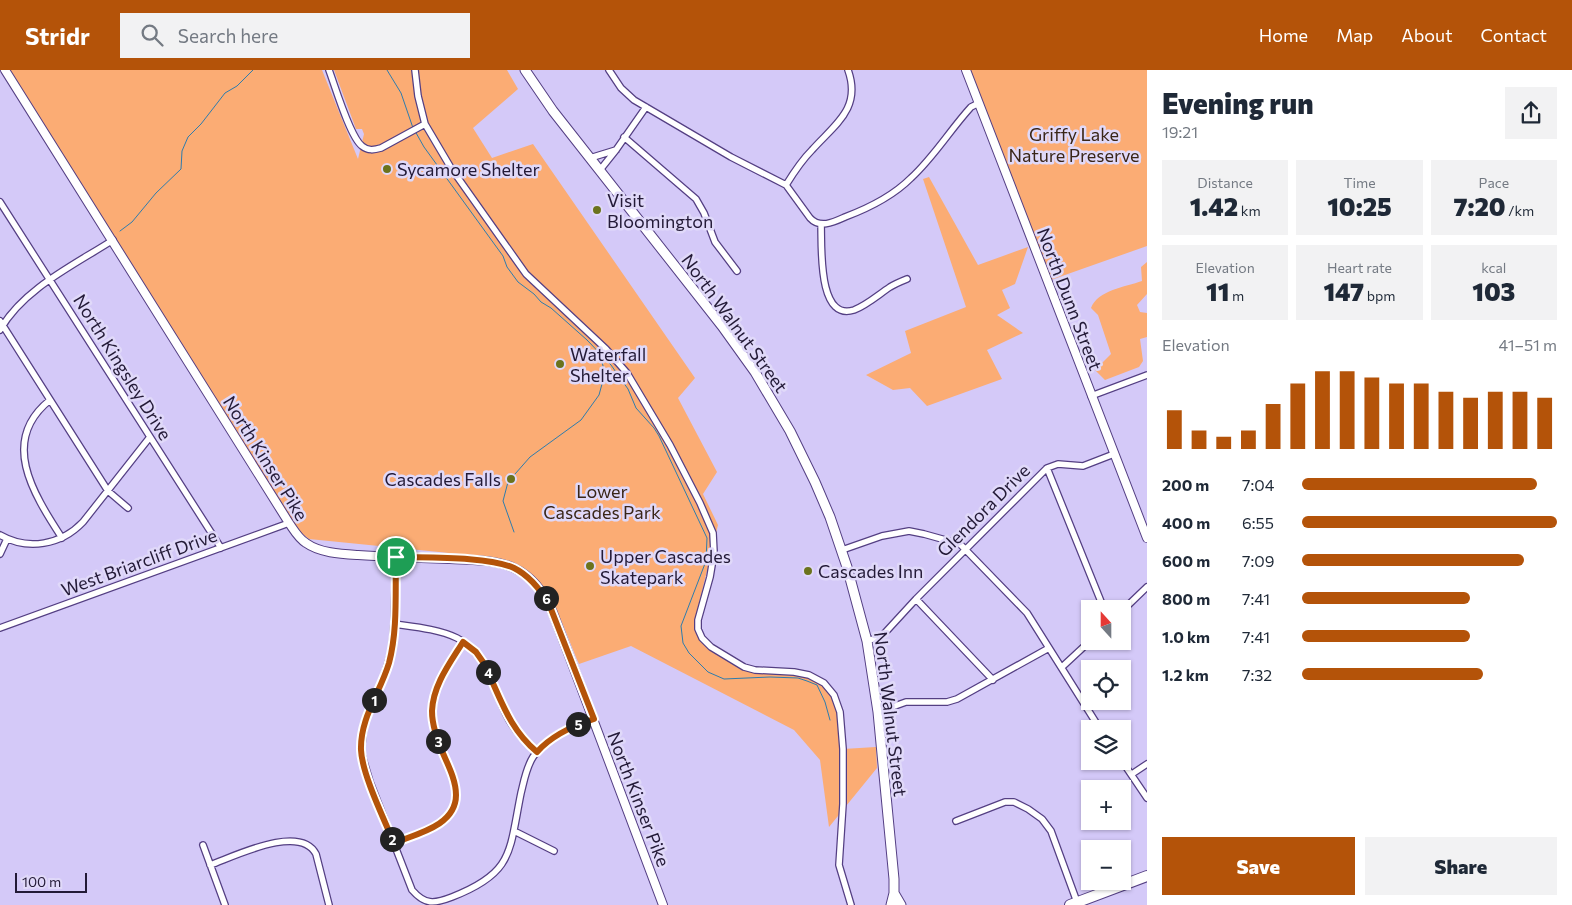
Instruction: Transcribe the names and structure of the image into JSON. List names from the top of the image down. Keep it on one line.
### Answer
{"streets":{"main road":["North Walnut Street"],"street":["North Dunn Street","North Kingsley Drive","North Kinser Pike","Glendora Drive","West Briarcliff Drive"]},"crossings":[["North Dunn Street","Glendora Drive"],["North Walnut Street","Glendora Drive"],["North Kingsley Drive","West Briarcliff Drive"],["North Kinser Pike","West Briarcliff Drive"]],"parks":["Griffy Lake Nature Preserve","Lower Cascades Park"],"places":["Sycamore Shelter","Visit Bloomington","Waterfall Shelter","Cascades Falls","Upper Cascades Skatepark","Cascades Inn"],"scale_bar":"100 m","north":"top","page":{"header":"Stridr","search":"Search here","nav":["Home","Map","About","Contact"],"heading":["Evening run","19:21"],"stats":[["Distance","1.42 km"],["Time","10:25"],["Pace","7:20 /km"],["Elevation","11 m"],["Heart rate","147 bpm"],["kcal","103"]],"chart":["Elevation","41–51 m"],"list":[{"name":"200 m","note":"7:04"},{"name":"400 m","note":"6:55"},{"name":"600 m","note":"7:09"},{"name":"800 m","note":"7:41"},{"name":"1.0 km","note":"7:41"},{"name":"1.2 km","note":"7:32"}],"pins":["6","4","1","5","3","2"],"map_buttons":["+","−"],"buttons":["Save","Share"],"scale":"100 m"}}
